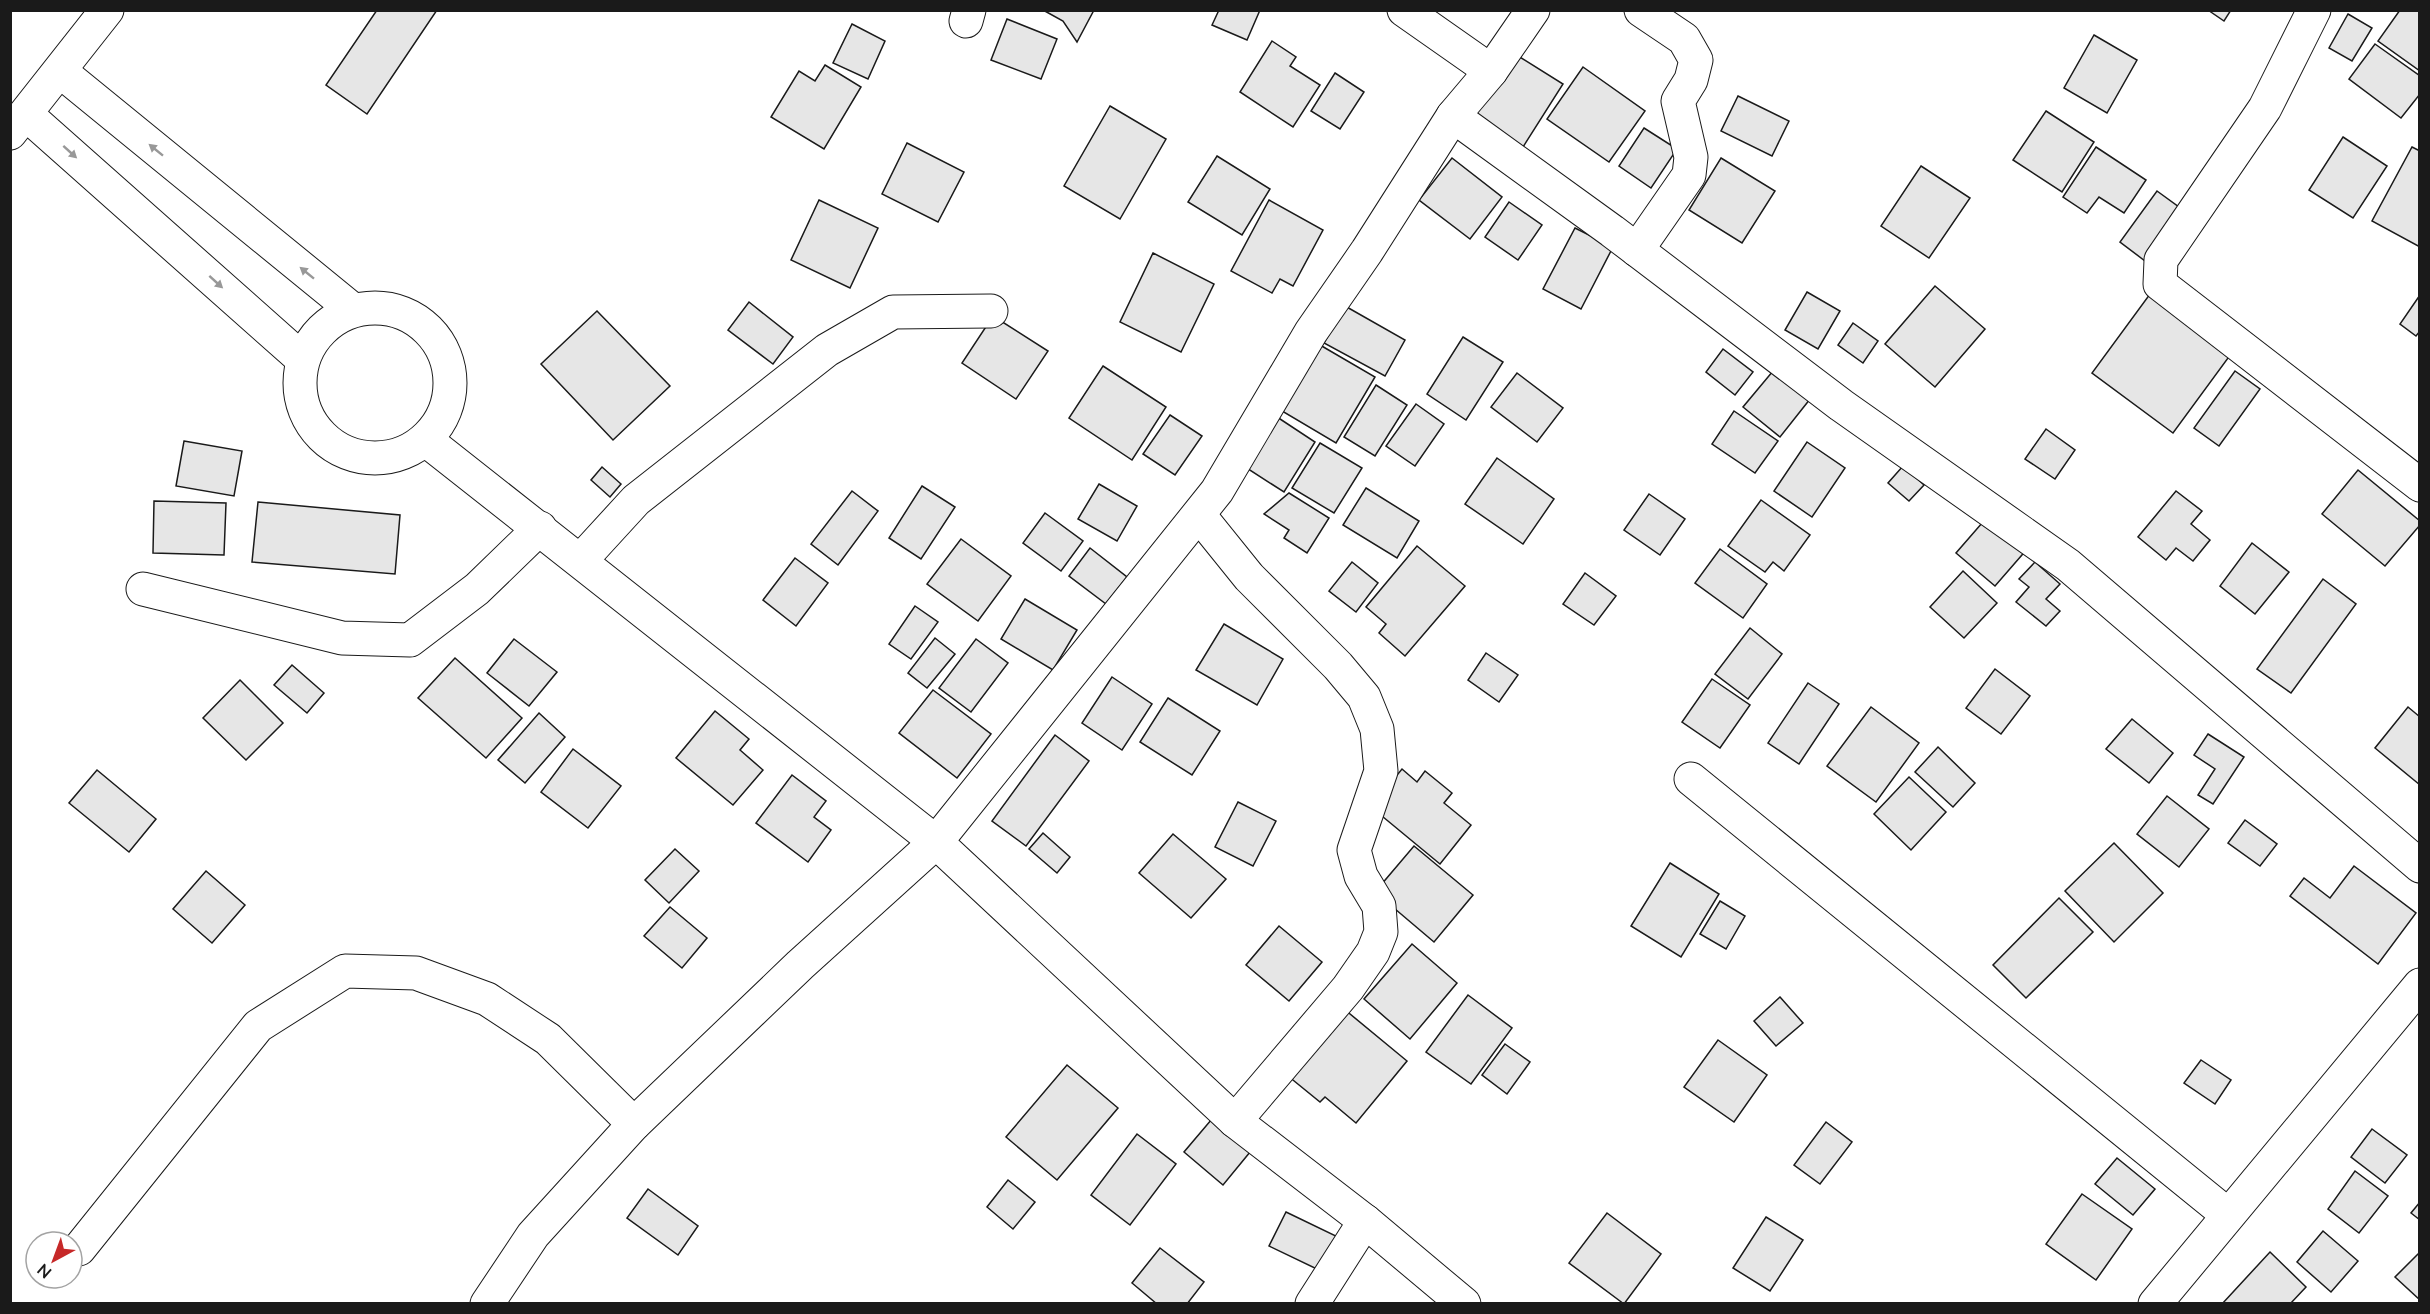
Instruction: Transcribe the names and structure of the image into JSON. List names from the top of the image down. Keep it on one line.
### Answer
{"north":"bottom left"}
